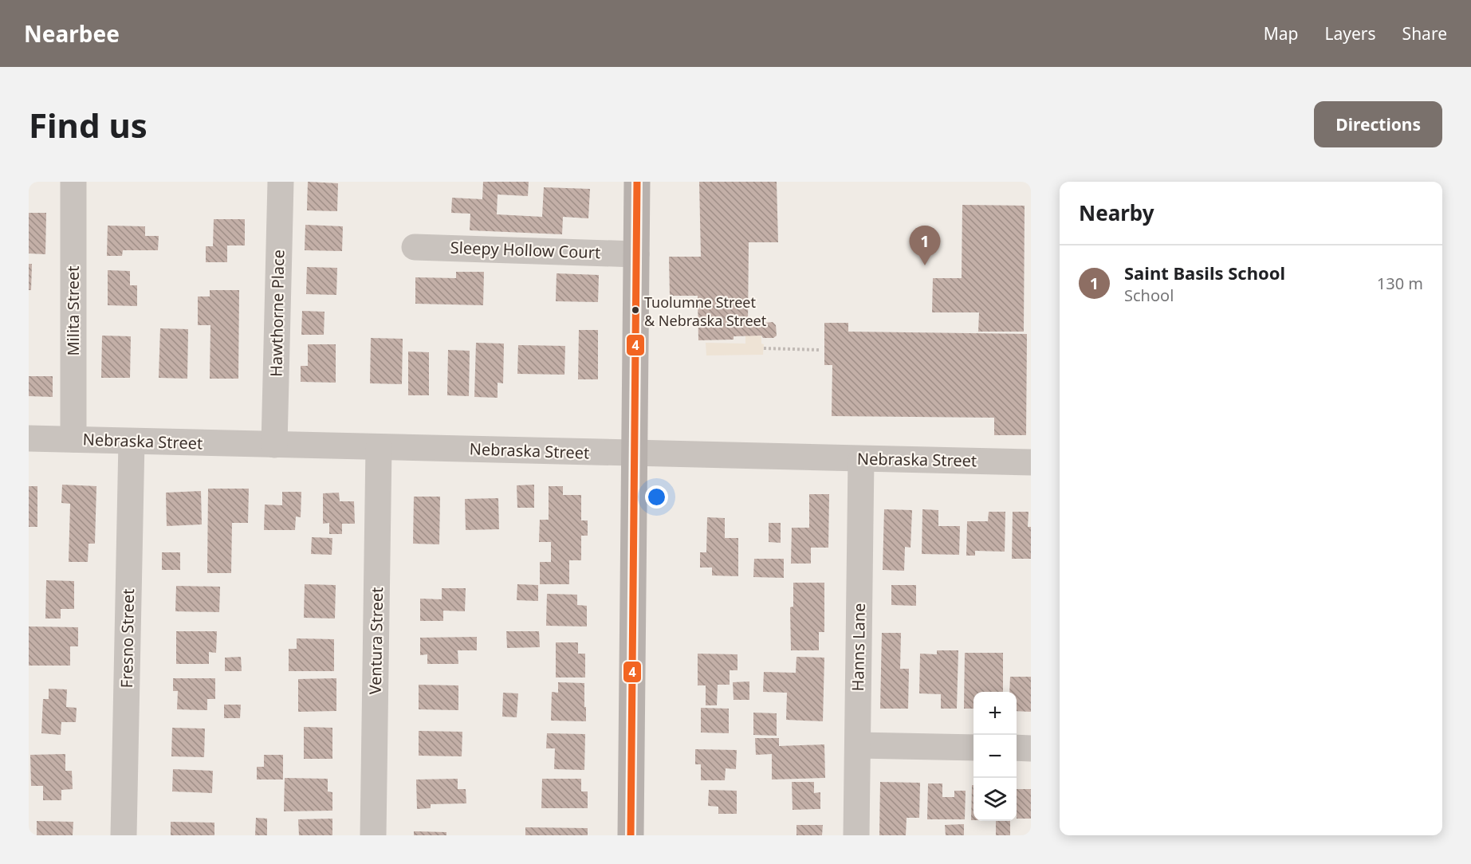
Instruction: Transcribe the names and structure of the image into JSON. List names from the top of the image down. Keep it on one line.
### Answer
{"streets":{"street":["Sleepy Hollow Court","Milita Street","Hawthorne Place","Nebraska Street","Fresno Street","Ventura Street","Hanns Lane"]},"crossings":[["Milita Street","Nebraska Street"],["Hawthorne Place","Nebraska Street"],["Nebraska Street","Fresno Street"],["Nebraska Street","Ventura Street"],["Nebraska Street","Hanns Lane"]],"places":["Tuolumne Street & Nebraska Street"],"lines":["transit line 4"],"page":{"header":"Nearbee","nav":["Map","Layers","Share"],"buttons":"Directions","title":"Find us","heading":"Nearby","pins":"1","list":[{"mark":"1","name":"Saint Basils School","note":"School","value":"130 m"}],"map_buttons":["+","−"]}}
